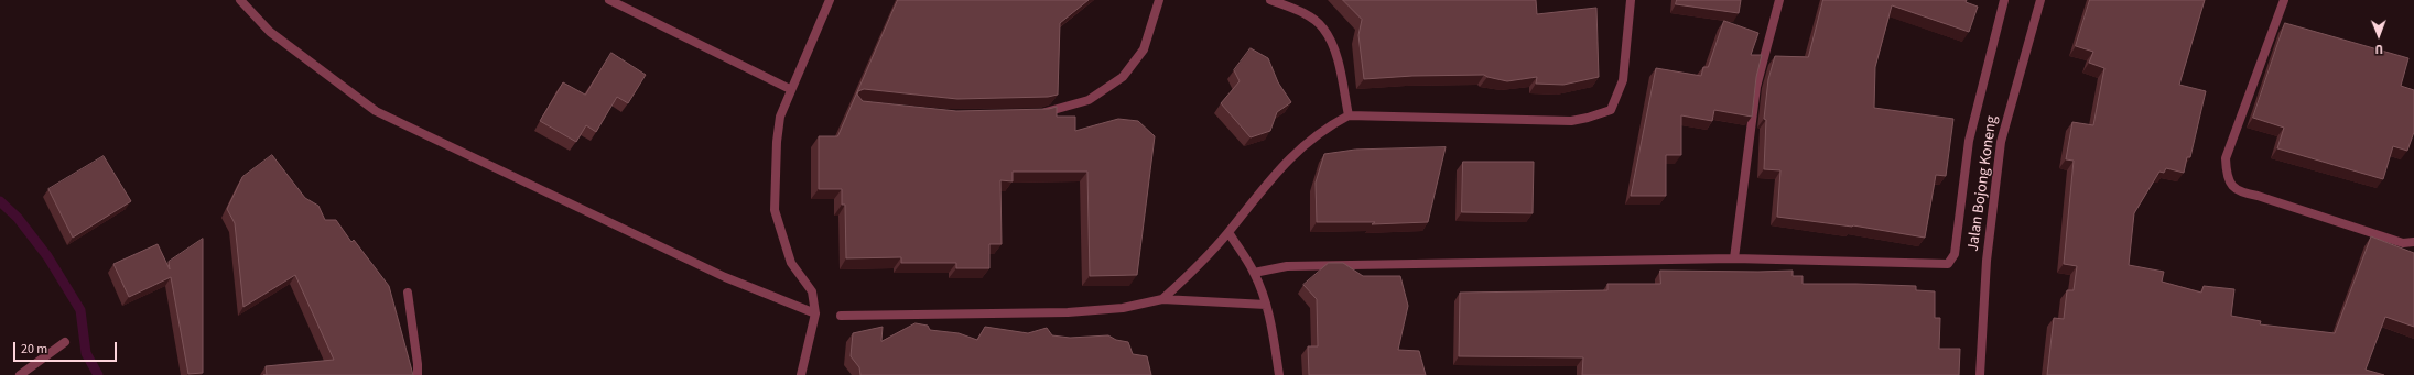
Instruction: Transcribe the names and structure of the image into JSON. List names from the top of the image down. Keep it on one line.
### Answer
{"streets":{"street":["Jalan Bojong Koneng"]},"scale_bar":"20 m","north":"bottom"}
